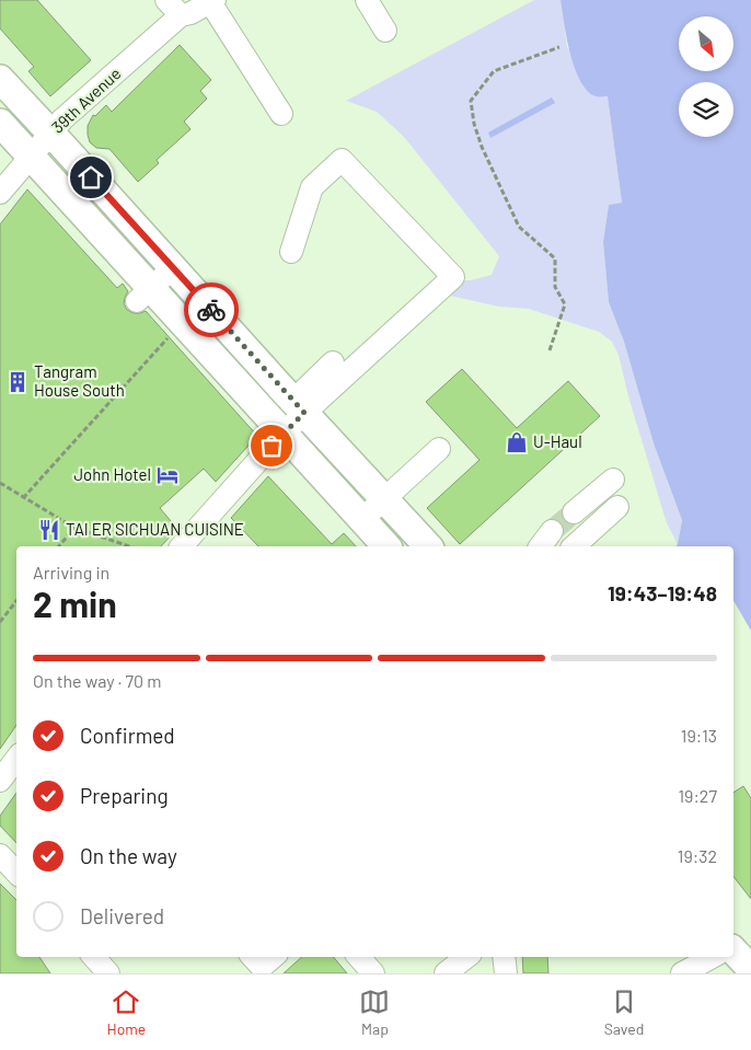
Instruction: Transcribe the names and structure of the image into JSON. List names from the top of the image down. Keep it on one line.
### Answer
{"streets":{"street":["39th Avenue"]},"places":{"building":["Tangram House South"],"shop":["U-Haul"],"hotel":["John Hotel"],"restaurant":["TAI ER SICHUAN CUISINE"]},"north":"bottom right","page":{"heading":["2 min","Arriving in","19:43–19:48"],"bar":"On the way · 70 m","list":[["Confirmed","19:13"],["Preparing","19:27"],["On the way","19:32"],"Delivered"],"tabs":["Home","Map","Saved"]}}
